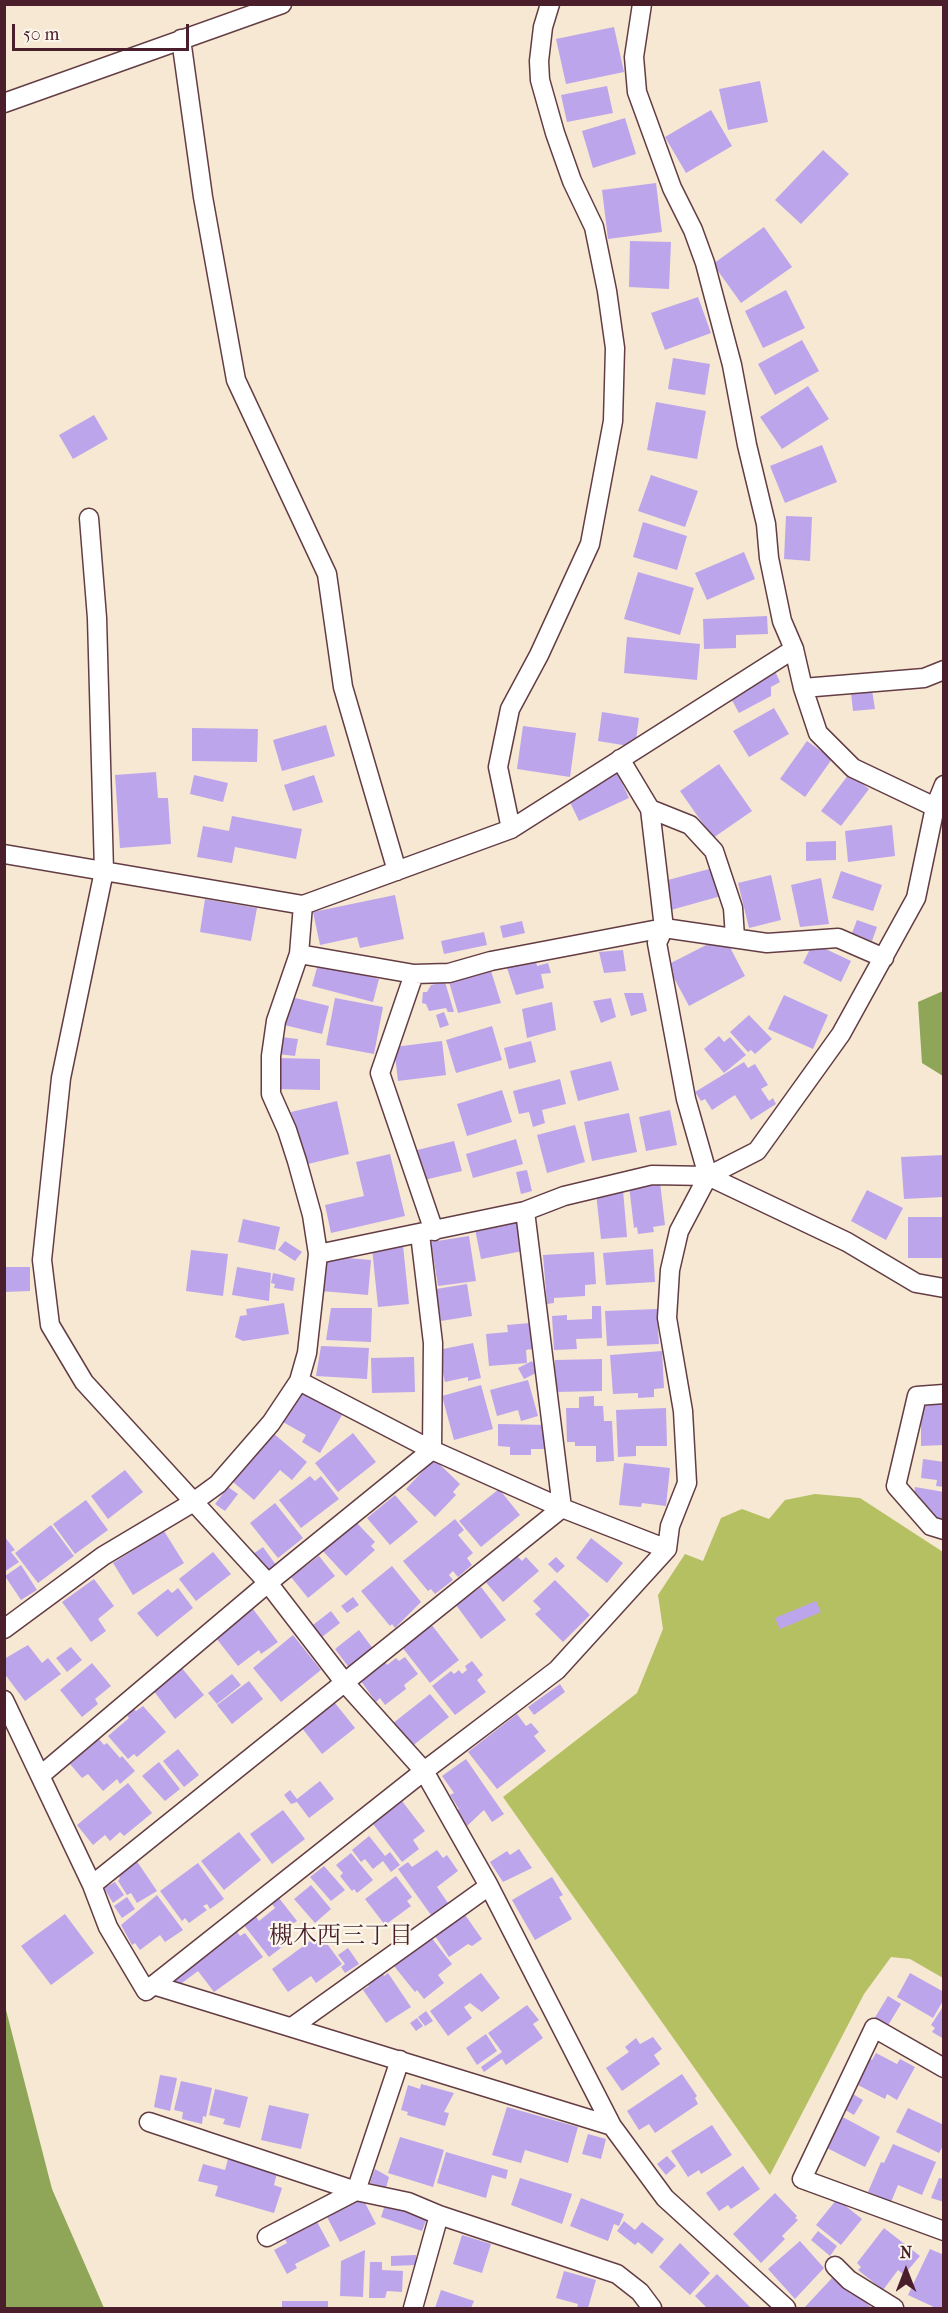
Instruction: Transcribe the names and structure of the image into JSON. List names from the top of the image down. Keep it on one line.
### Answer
{"districts":["槻木西三丁目"],"scale_bar":"50 m","north":"top"}
